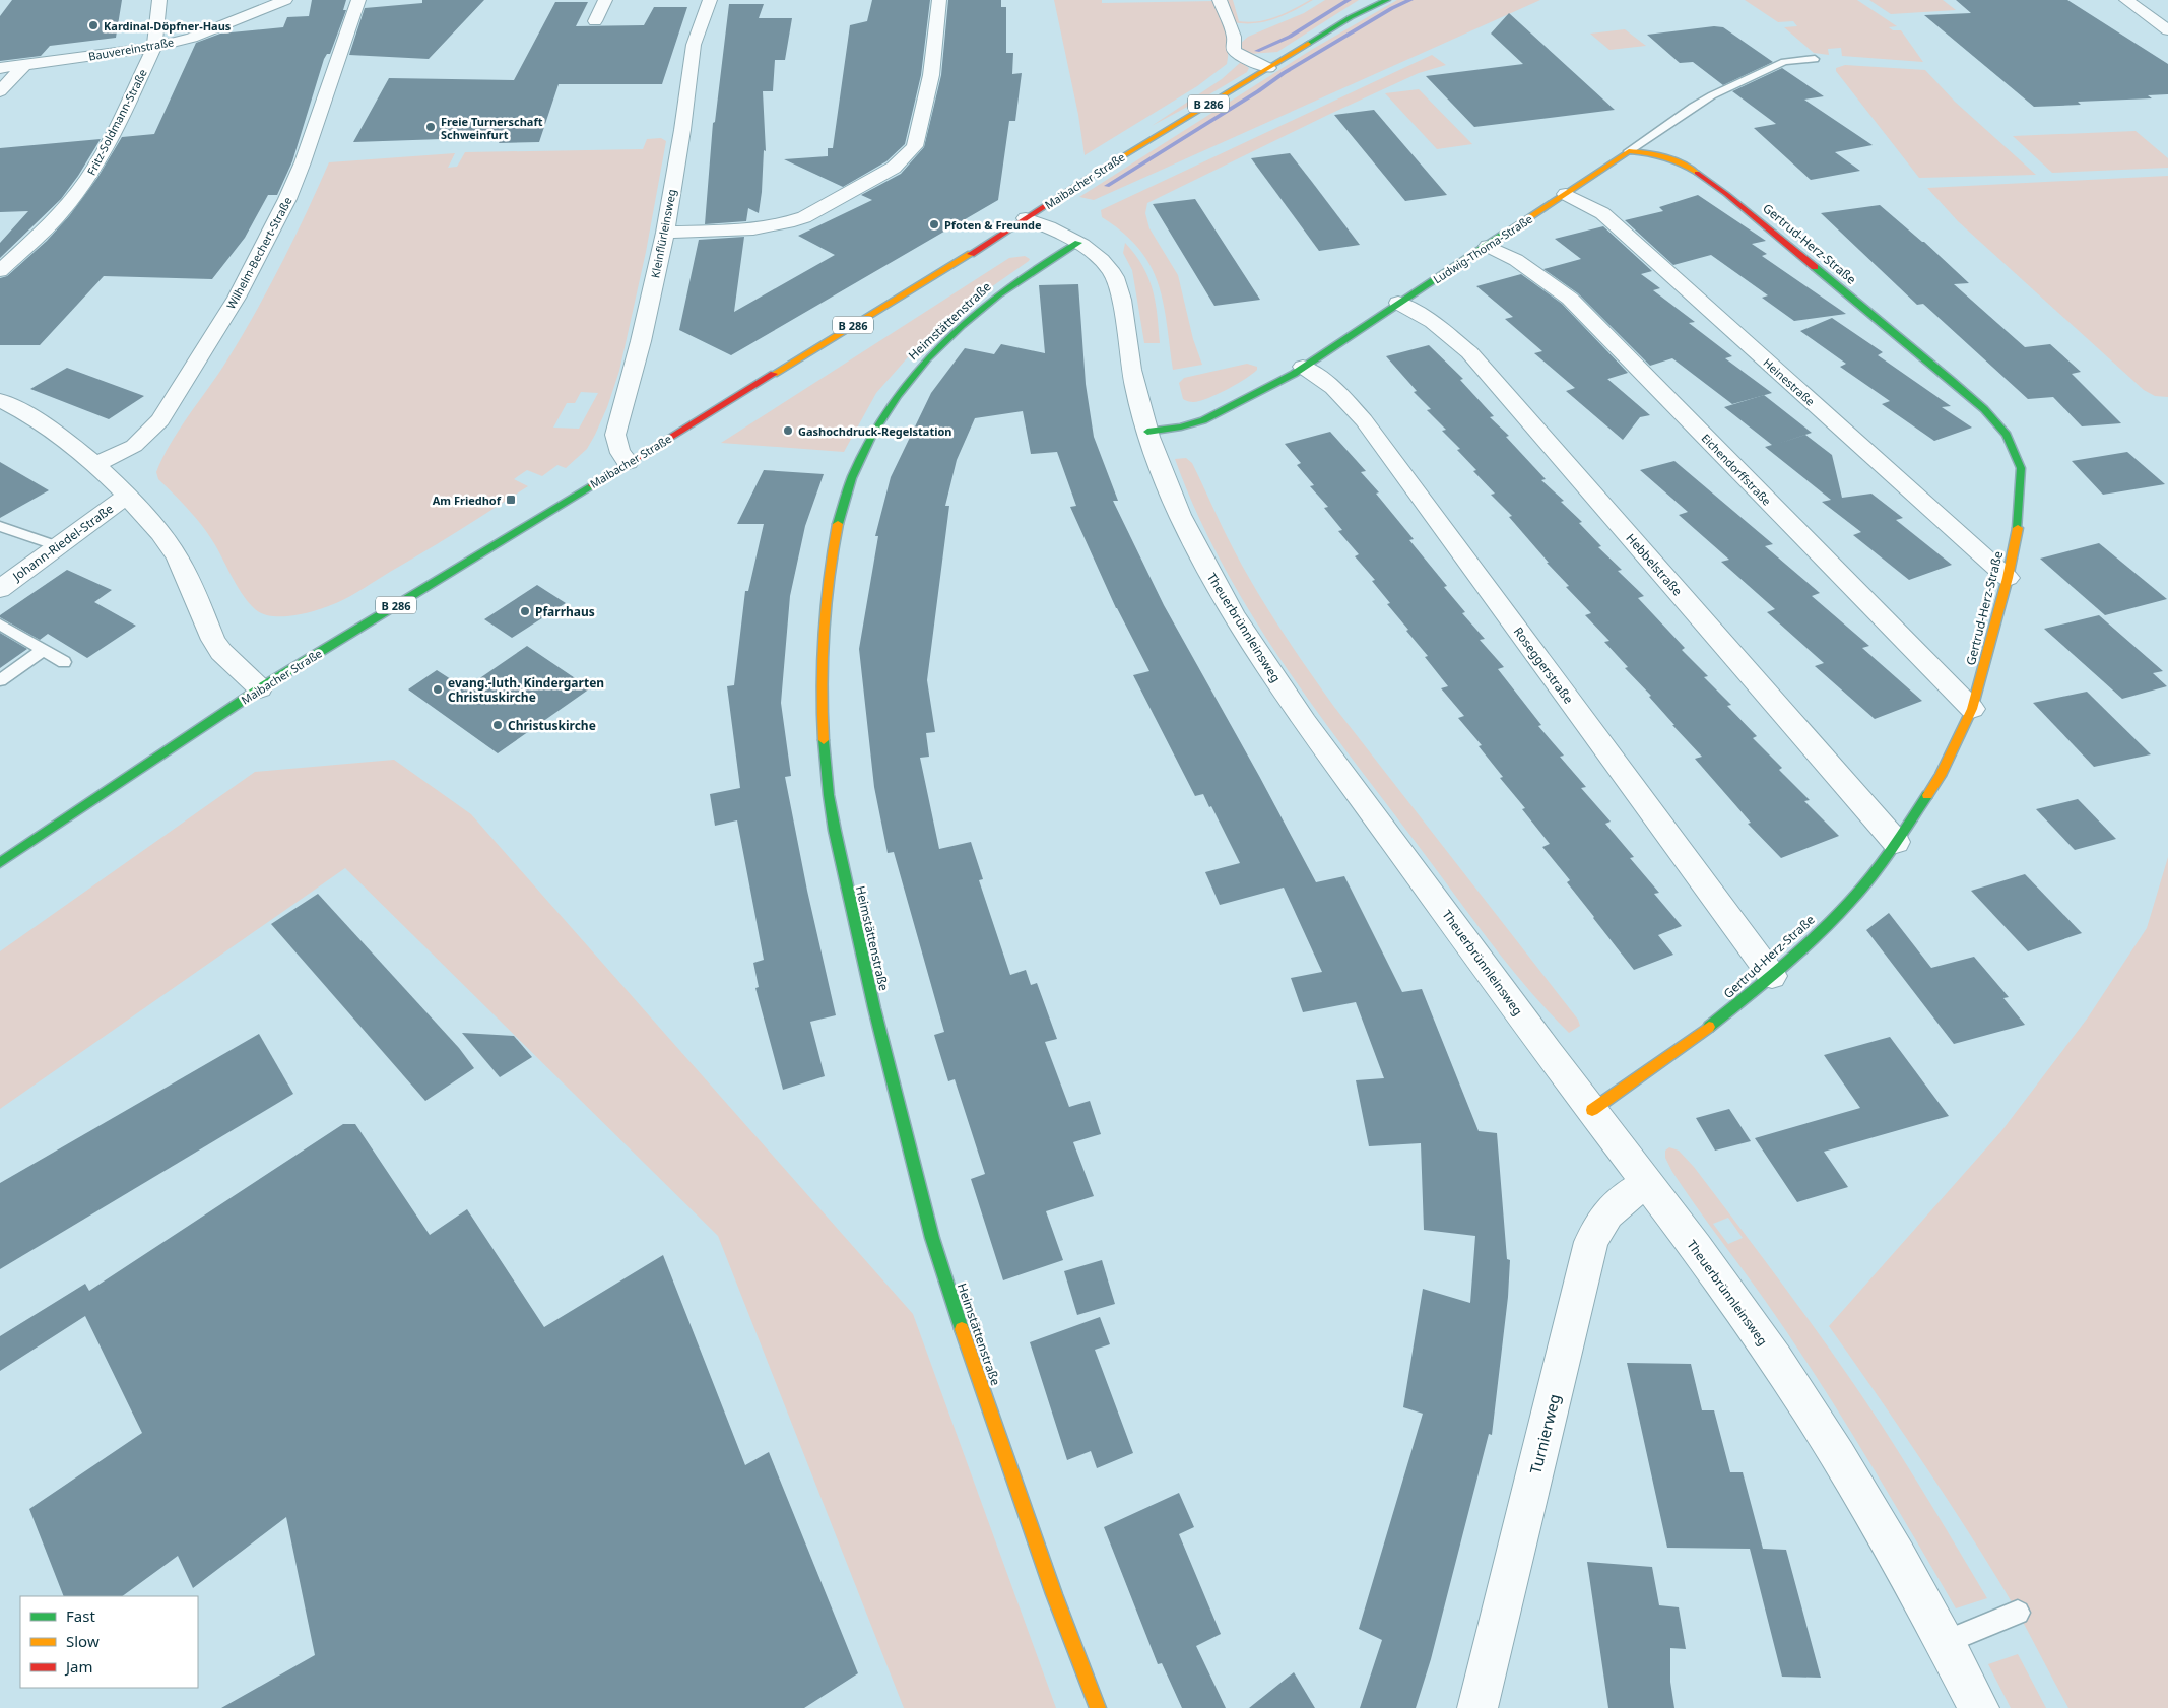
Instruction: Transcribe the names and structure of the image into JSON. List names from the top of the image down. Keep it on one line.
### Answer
{"streets":{"street":["Bauvereinstraße","B 286","Fritz-Soldmann-Straße","Maibacher Straße","Kleinflürleinsweg","Gertrud-Herz-Straße","Ludwig-Thoma-Straße","Wilhelm-Bechert-Straße","Heimstättenstraße","Heinestraße","Eichendorffstraße","Johann-Riedel-Straße","Hebbelstraße","Theuerbrünnleinsweg","Roseggerstraße","Turnierweg"]},"crossings":[["Bauvereinstraße","Fritz-Soldmann-Straße"],["Maibacher Straße","Kleinflürleinsweg"],["Maibacher Straße","Theuerbrünnleinsweg"],["Gertrud-Herz-Straße","Ludwig-Thoma-Straße"],["Gertrud-Herz-Straße","Heinestraße"],["Gertrud-Herz-Straße","Eichendorffstraße"],["Gertrud-Herz-Straße","Hebbelstraße"],["Gertrud-Herz-Straße","Theuerbrünnleinsweg"],["Gertrud-Herz-Straße","Roseggerstraße"],["Ludwig-Thoma-Straße","Heinestraße"],["Ludwig-Thoma-Straße","Eichendorffstraße"],["Ludwig-Thoma-Straße","Hebbelstraße"],["Ludwig-Thoma-Straße","Theuerbrünnleinsweg"],["Ludwig-Thoma-Straße","Roseggerstraße"],["Heimstättenstraße","Theuerbrünnleinsweg"],["Theuerbrünnleinsweg","Turnierweg"]],"places":{"other":["Kardinal-Döpfner-Haus","Freie Turnerschaft Schweinfurt","Pfoten & Freunde","Gashochdruck-Regelstation","Pfarrhaus","evang.-luth. Kindergarten Christuskirche","Christuskirche"],"transit":["Am Friedhof"]},"legend":["Fast","Slow","Jam"]}
